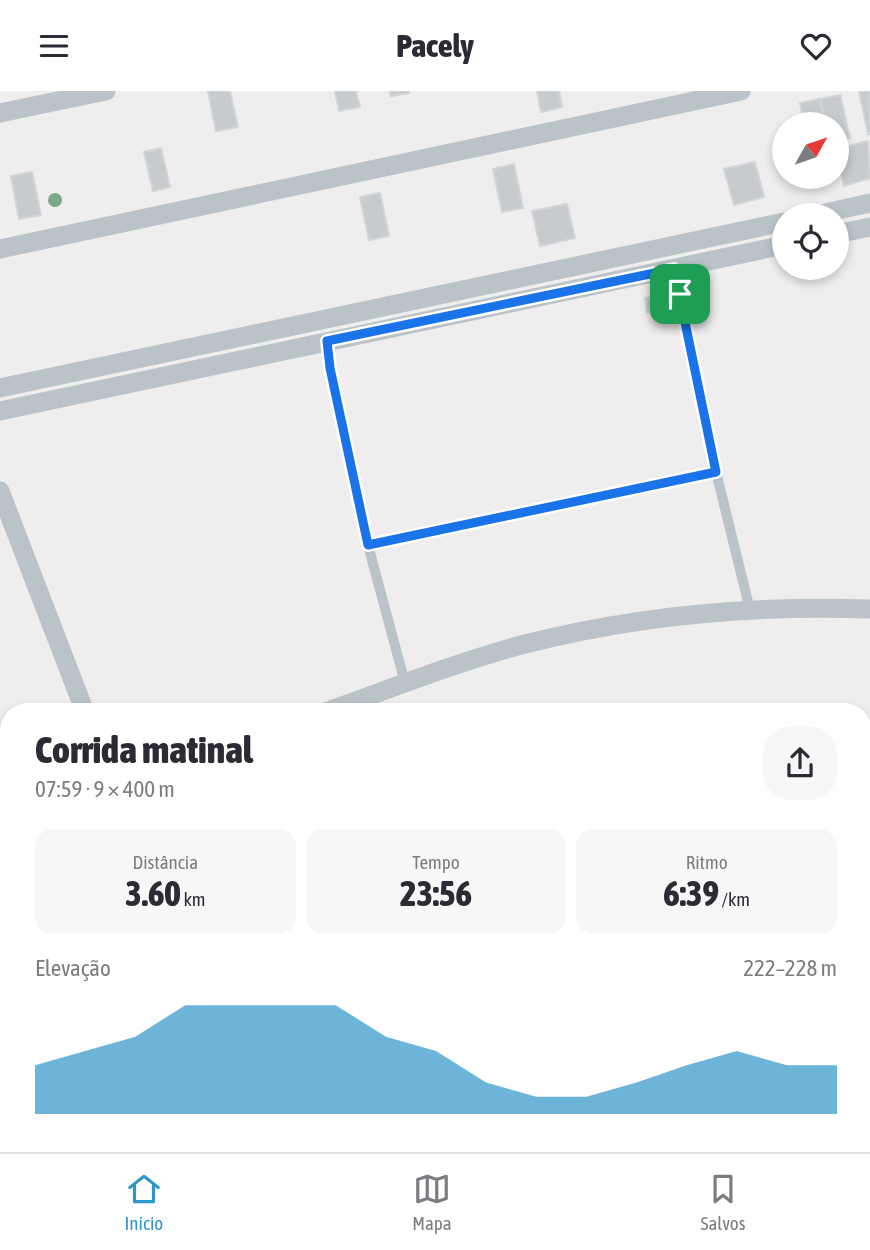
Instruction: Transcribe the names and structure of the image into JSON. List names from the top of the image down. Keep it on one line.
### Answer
{"north":"top right","page":{"header":"Pacely","heading":["Corrida matinal","07:59 · 9 × 400 m"],"stats":[["Distância","3.60 km"],["Tempo","23:56"],["Ritmo","6:39 /km"]],"chart":["Elevação","222–228 m"],"tabs":["Início","Mapa","Salvos"]}}
